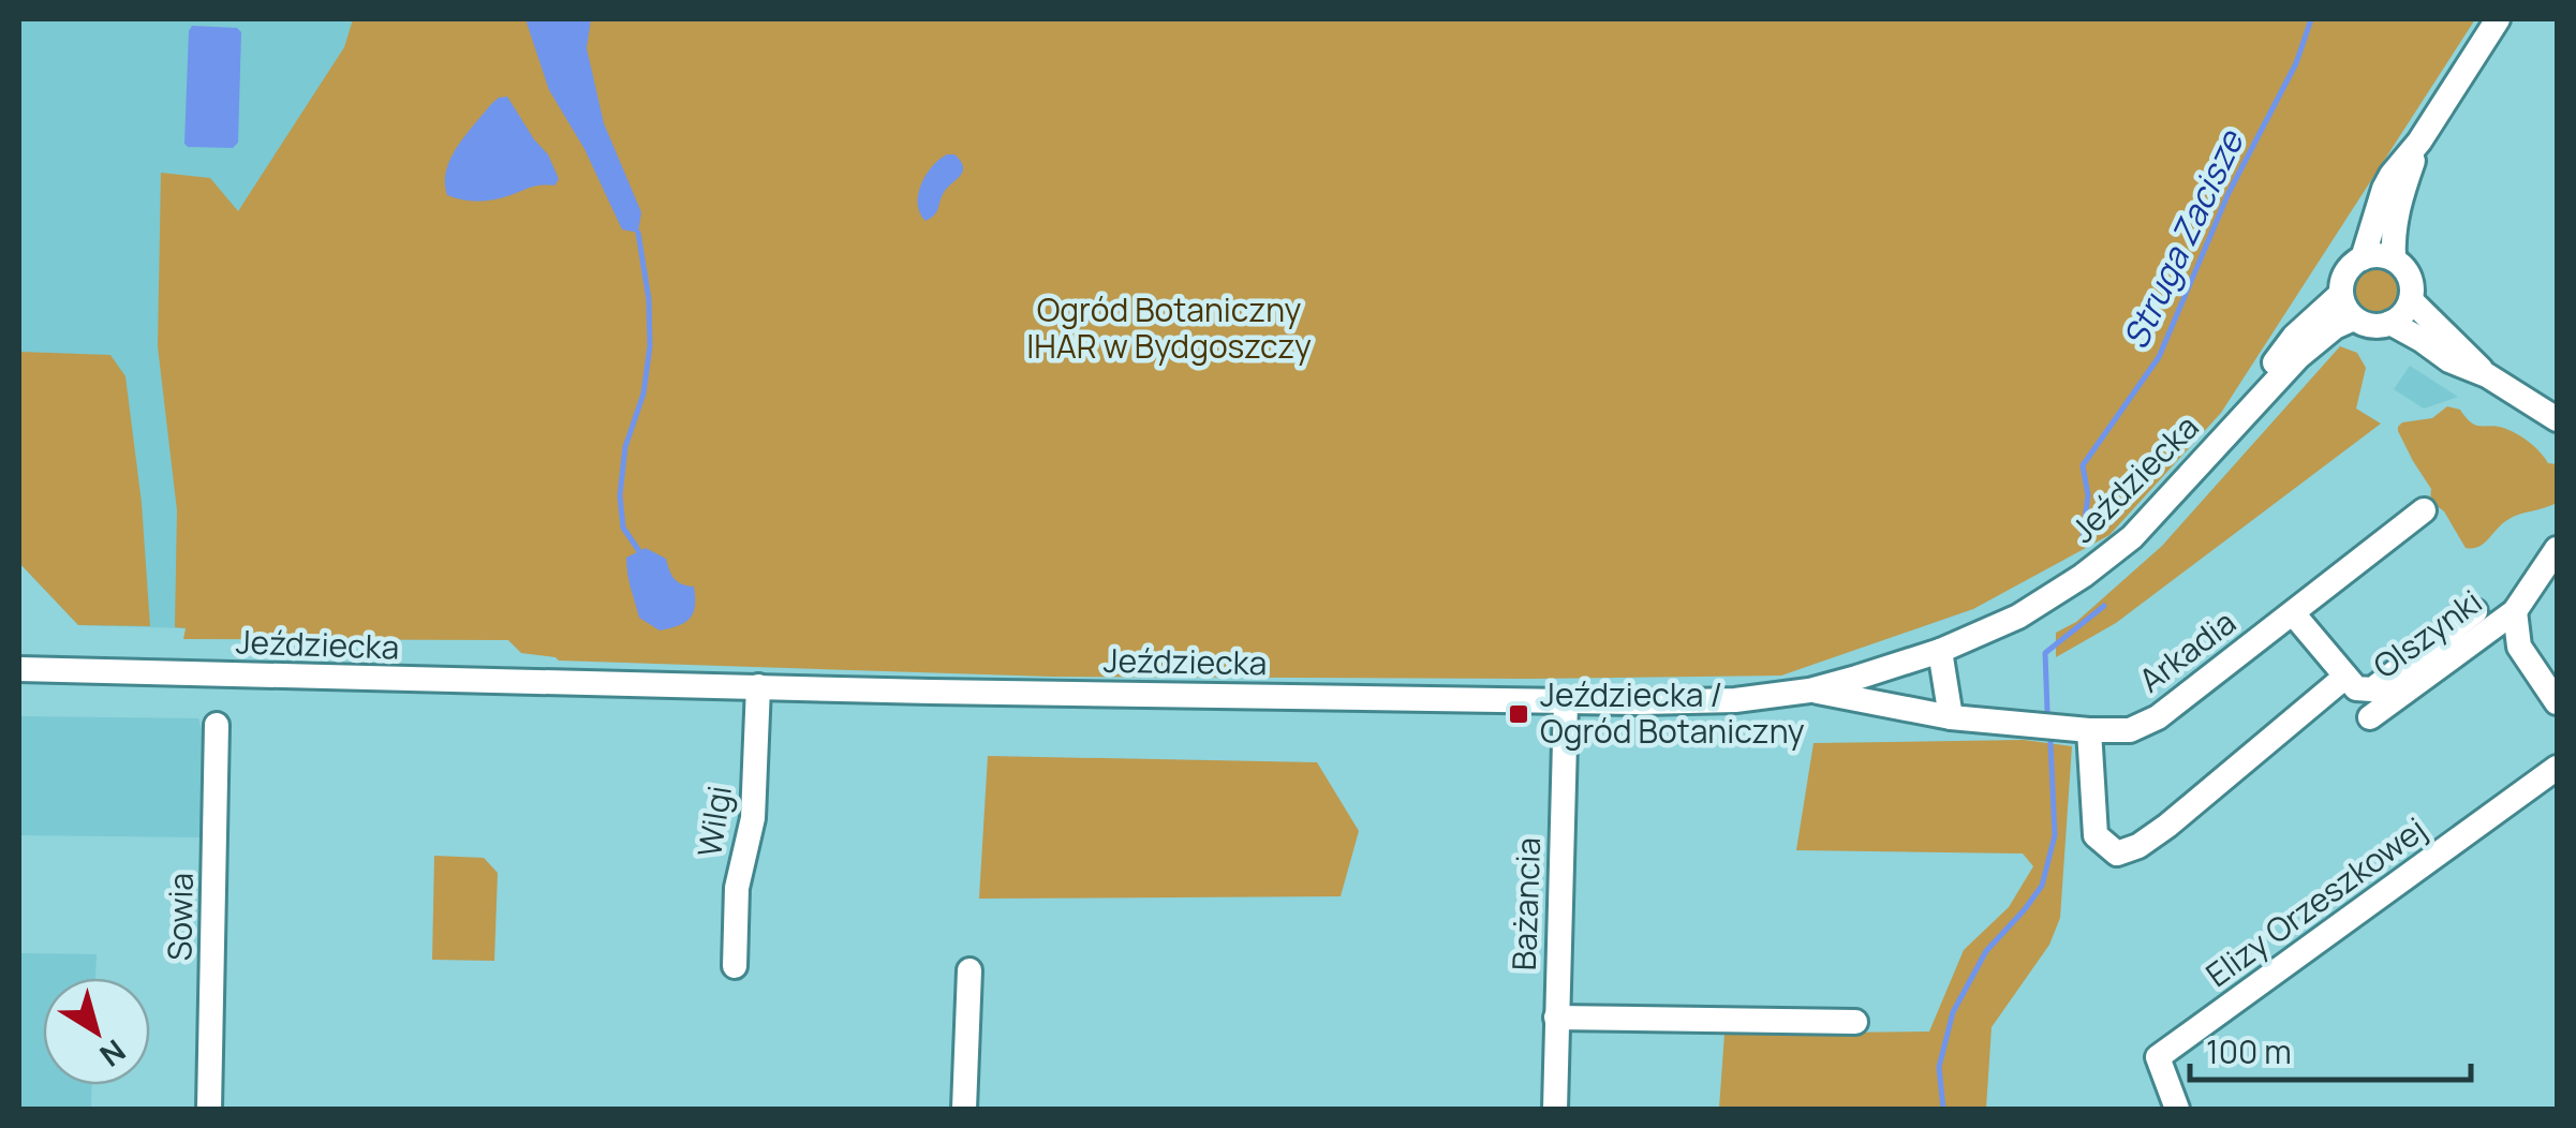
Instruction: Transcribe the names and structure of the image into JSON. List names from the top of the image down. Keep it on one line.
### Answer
{"streets":{"street":["Jeździecka","Olszynki","Arkadia","Wilgi","Elizy Orzeszkowej","Bażancia","Sowia"]},"crossings":[["Jeździecka","Arkadia"],["Jeździecka","Wilgi"],["Jeździecka","Bażancia"]],"water":["Struga Zacisze"],"parks":["Ogród Botaniczny IHAR w Bydgoszczy"],"places":{"transit":["Jeździecka / Ogród Botaniczny"]},"scale_bar":"100 m","north":"bottom right"}
